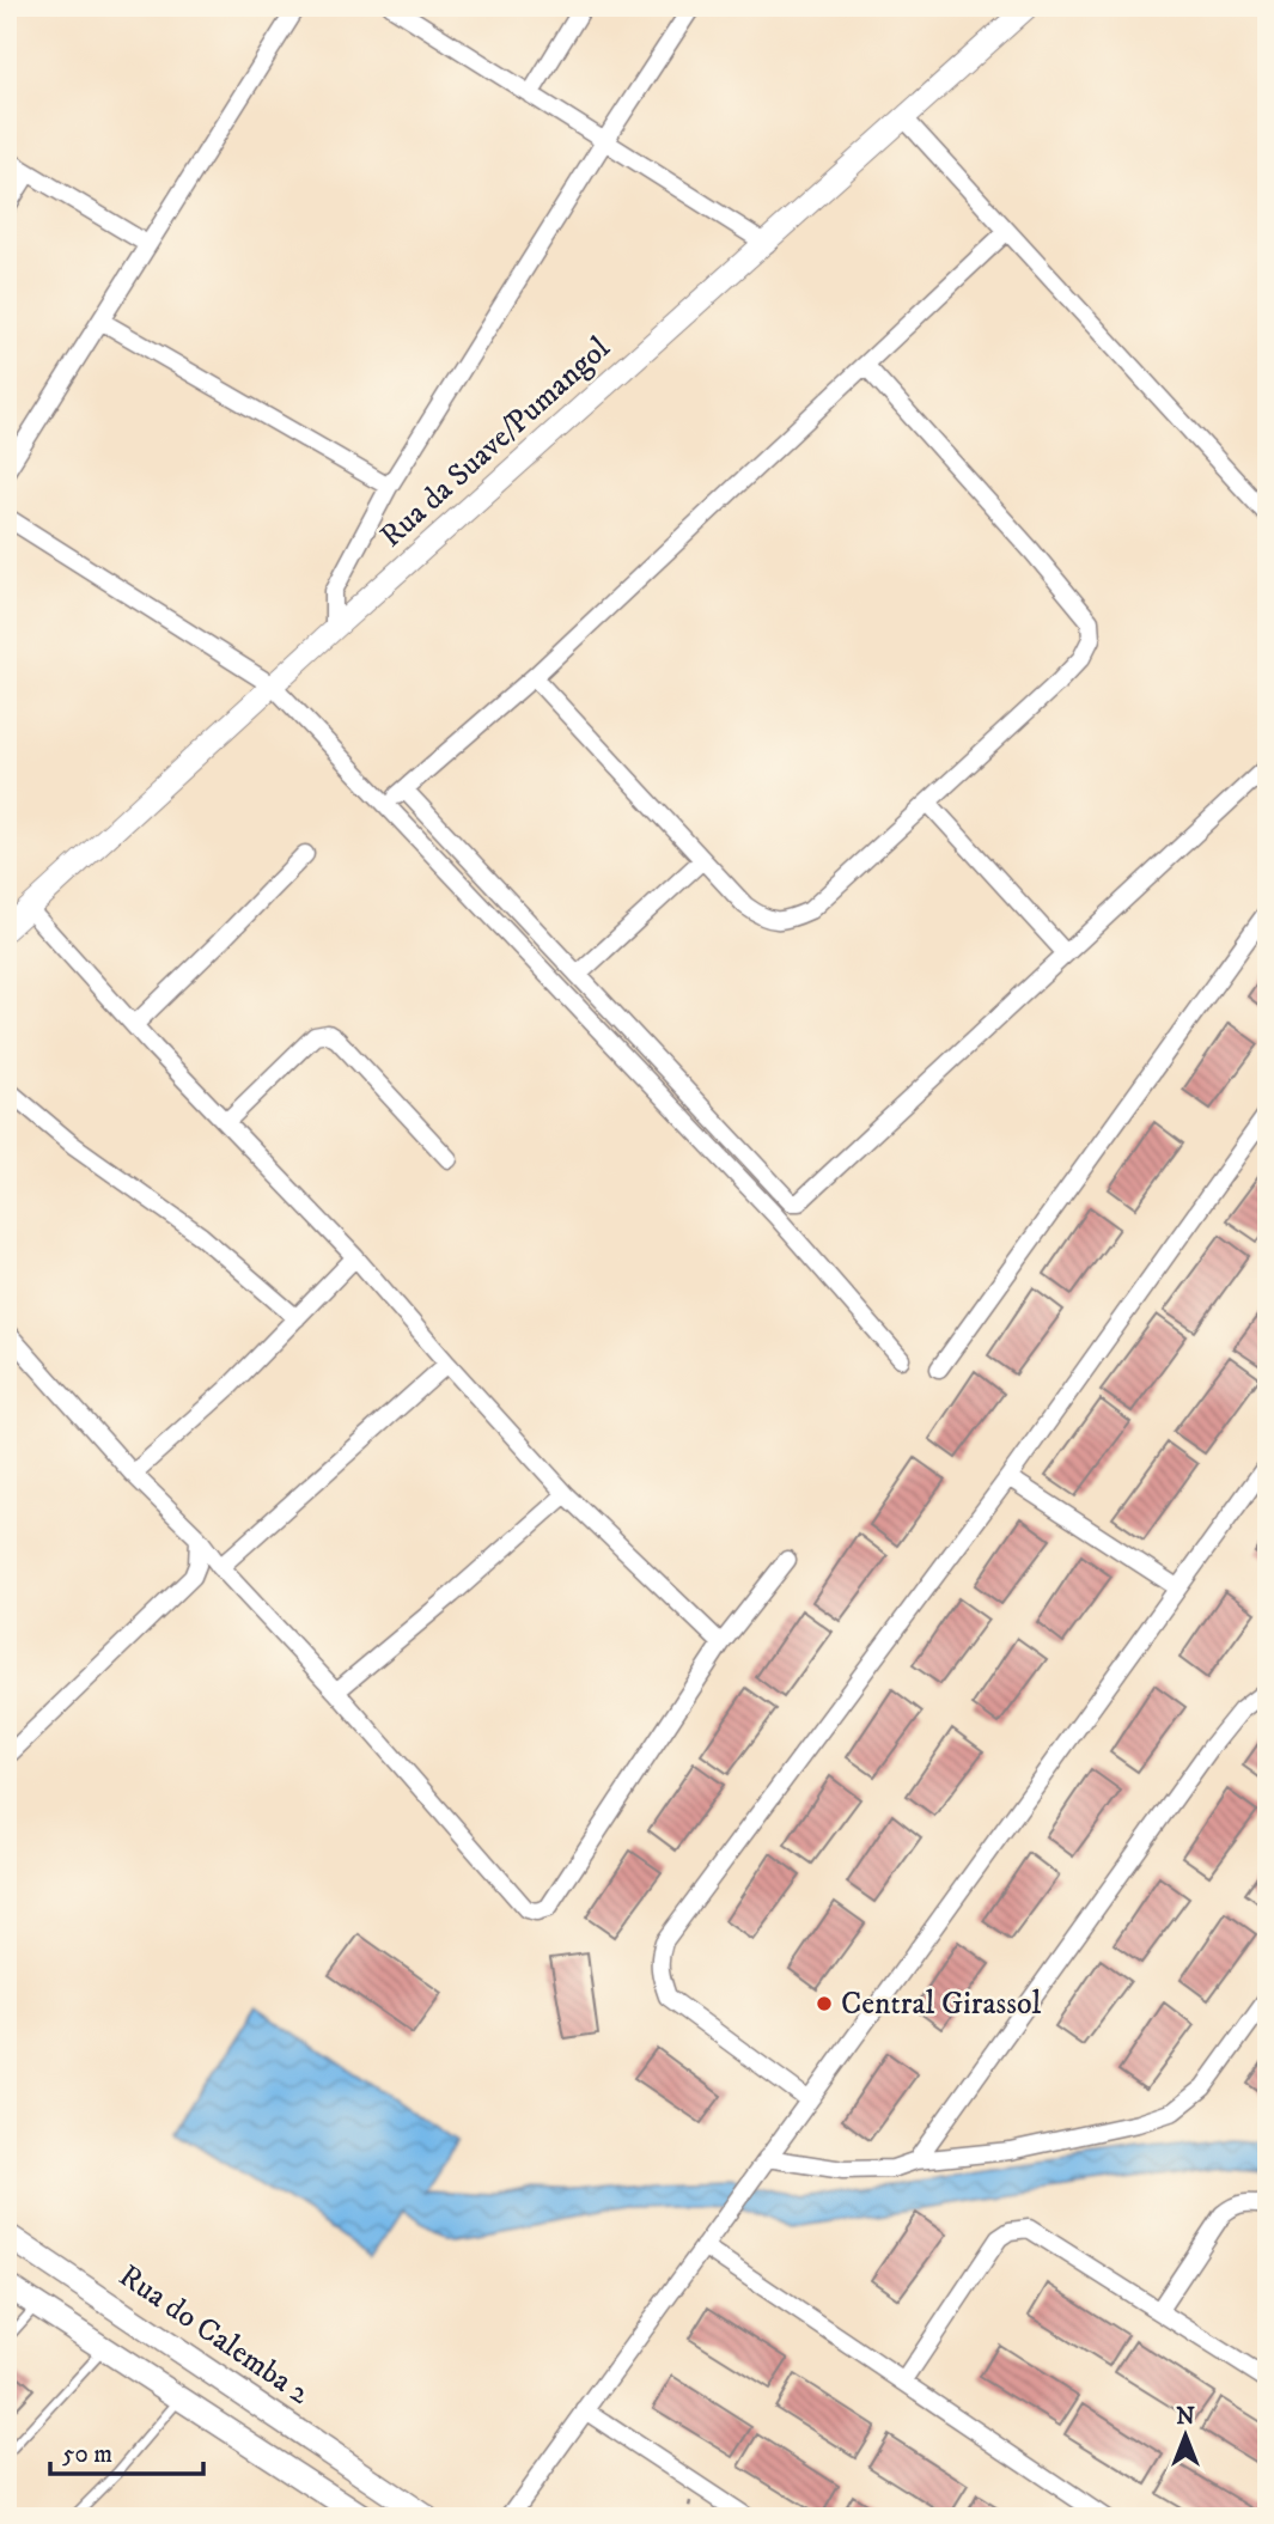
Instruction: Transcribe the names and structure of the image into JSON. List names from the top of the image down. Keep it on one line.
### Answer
{"streets":{"main road":["Rua do Calemba 2"],"street":["Rua da Suave/Pumangol"]},"places":["Central Girassol"],"scale_bar":"50 m","north":"top"}
